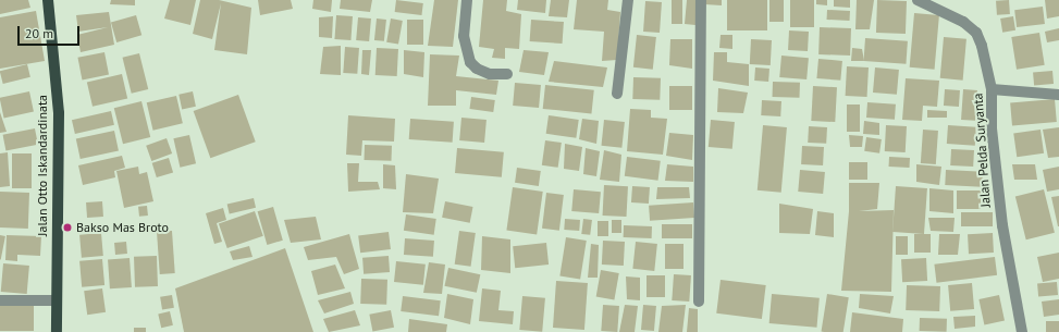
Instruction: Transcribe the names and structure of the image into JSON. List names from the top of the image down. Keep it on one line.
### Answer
{"streets":{"main road":["Jalan Otto Iskandardinata"],"street":["Jalan Pelda Suryanta"]},"places":["Bakso Mas Broto"],"scale_bar":"20 m"}
